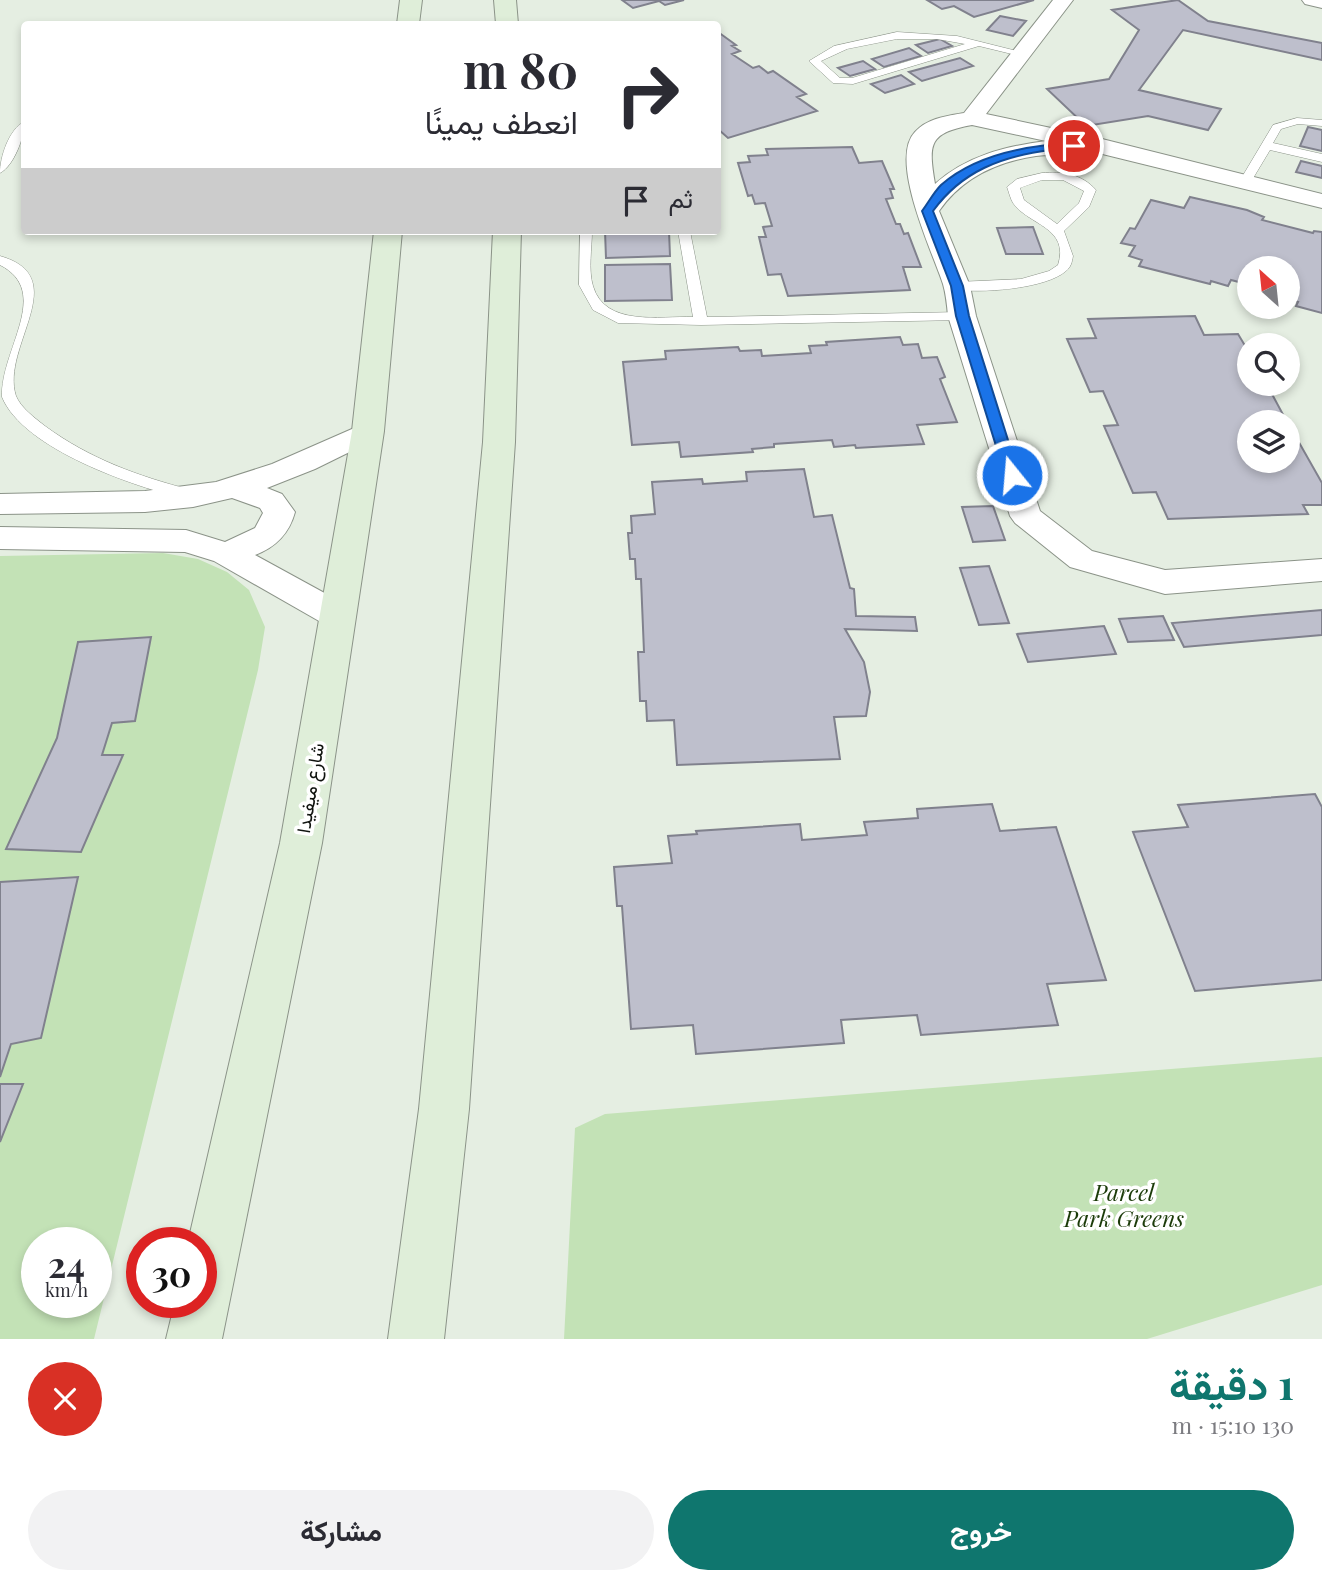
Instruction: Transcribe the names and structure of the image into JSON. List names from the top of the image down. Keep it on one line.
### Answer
{"streets":{"street":["شارع ميفيدا"]},"parks":["Parcel Park Greens"],"north":"top left","page":{"turn":["80 m","انعطف يمينًا"],"then":"ثم","speed":"24 km/h","limit":"30","heading":["1 دقيقة","130 m · 15:10"],"buttons":["خروج","مشاركة"]}}
